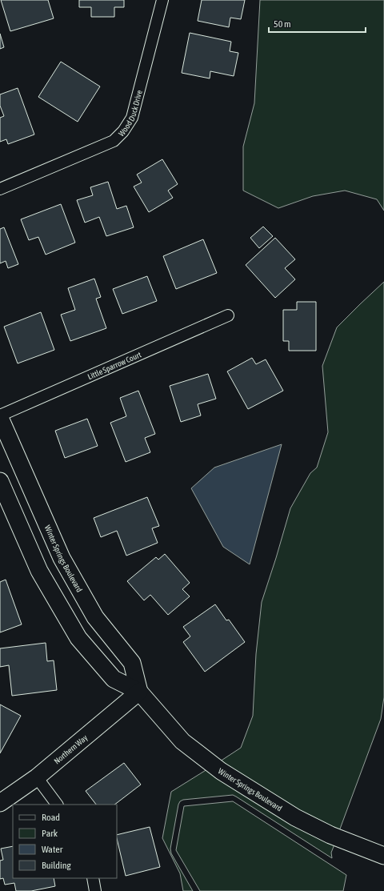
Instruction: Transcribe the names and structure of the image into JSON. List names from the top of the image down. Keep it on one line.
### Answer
{"streets":{"street":["Wood Duck Drive","Little Sparrow Court","Winter Springs Boulevard","Northern Way"]},"crossings":[["Little Sparrow Court","Winter Springs Boulevard"],["Winter Springs Boulevard","Northern Way"]],"legend":["Road","Park","Water","Building"],"scale_bar":"50 m"}
